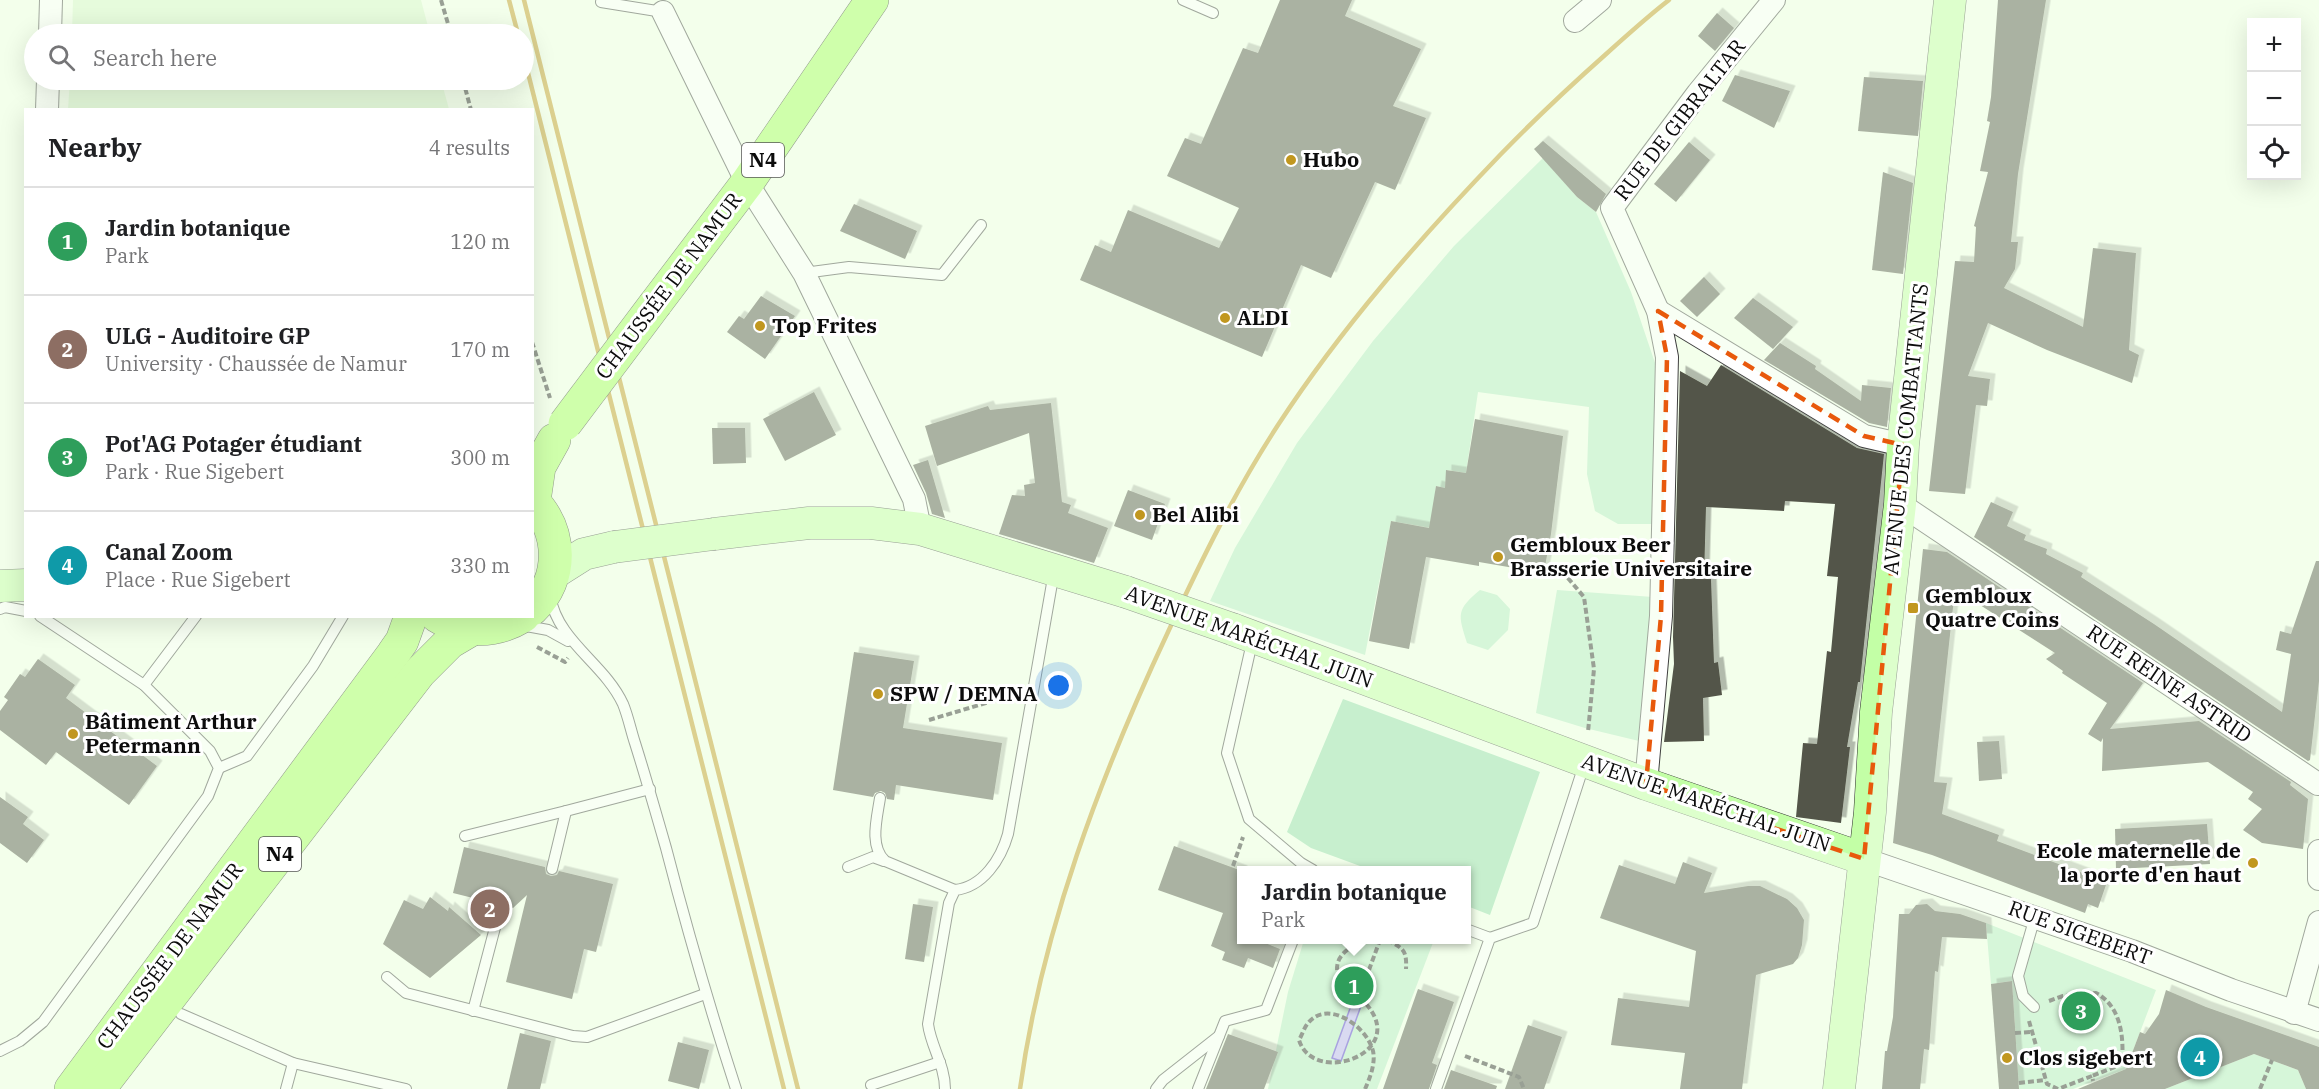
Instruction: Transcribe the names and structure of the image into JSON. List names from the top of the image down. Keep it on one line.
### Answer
{"streets":{"main road":["N4","CHAUSSÉE DE NAMUR"],"street":["RUE DE GIBRALTAR","AVENUE DES COMBATTANTS","AVENUE MARÉCHAL JUIN","RUE REINE ASTRID","RUE SIGEBERT"]},"crossings":[["RUE DE GIBRALTAR","AVENUE MARÉCHAL JUIN"],["N4","CHAUSSÉE DE NAMUR"],["N4","AVENUE MARÉCHAL JUIN"],["AVENUE DES COMBATTANTS","AVENUE MARÉCHAL JUIN"],["AVENUE DES COMBATTANTS","RUE REINE ASTRID"],["AVENUE DES COMBATTANTS","RUE SIGEBERT"],["AVENUE MARÉCHAL JUIN","RUE SIGEBERT"]],"places":{"other":["Hubo","ALDI","Top Frites","Bel Alibi","Gembloux Beer Brasserie Universitaire","SPW / DEMNA","Bâtiment Arthur Petermann","Ecole maternelle de la porte d'en haut","Clos sigebert"],"transit":["Gembloux Quatre Coins"]},"page":{"map_buttons":["+","−"],"search":"Search here","heading":["Nearby","4 results"],"list":[{"mark":"1","name":"Jardin botanique","note":"Park","value":"120 m"},{"mark":"2","name":"ULG - Auditoire GP","note":"University · Chaussée de Namur","value":"170 m"},{"mark":"3","name":"Pot'AG Potager étudiant","note":"Park · Rue Sigebert","value":"300 m"},{"mark":"4","name":"Canal Zoom","note":"Place · Rue Sigebert","value":"330 m"}],"popup":["Jardin botanique","Park"],"pins":["2","1","3","4"]}}
